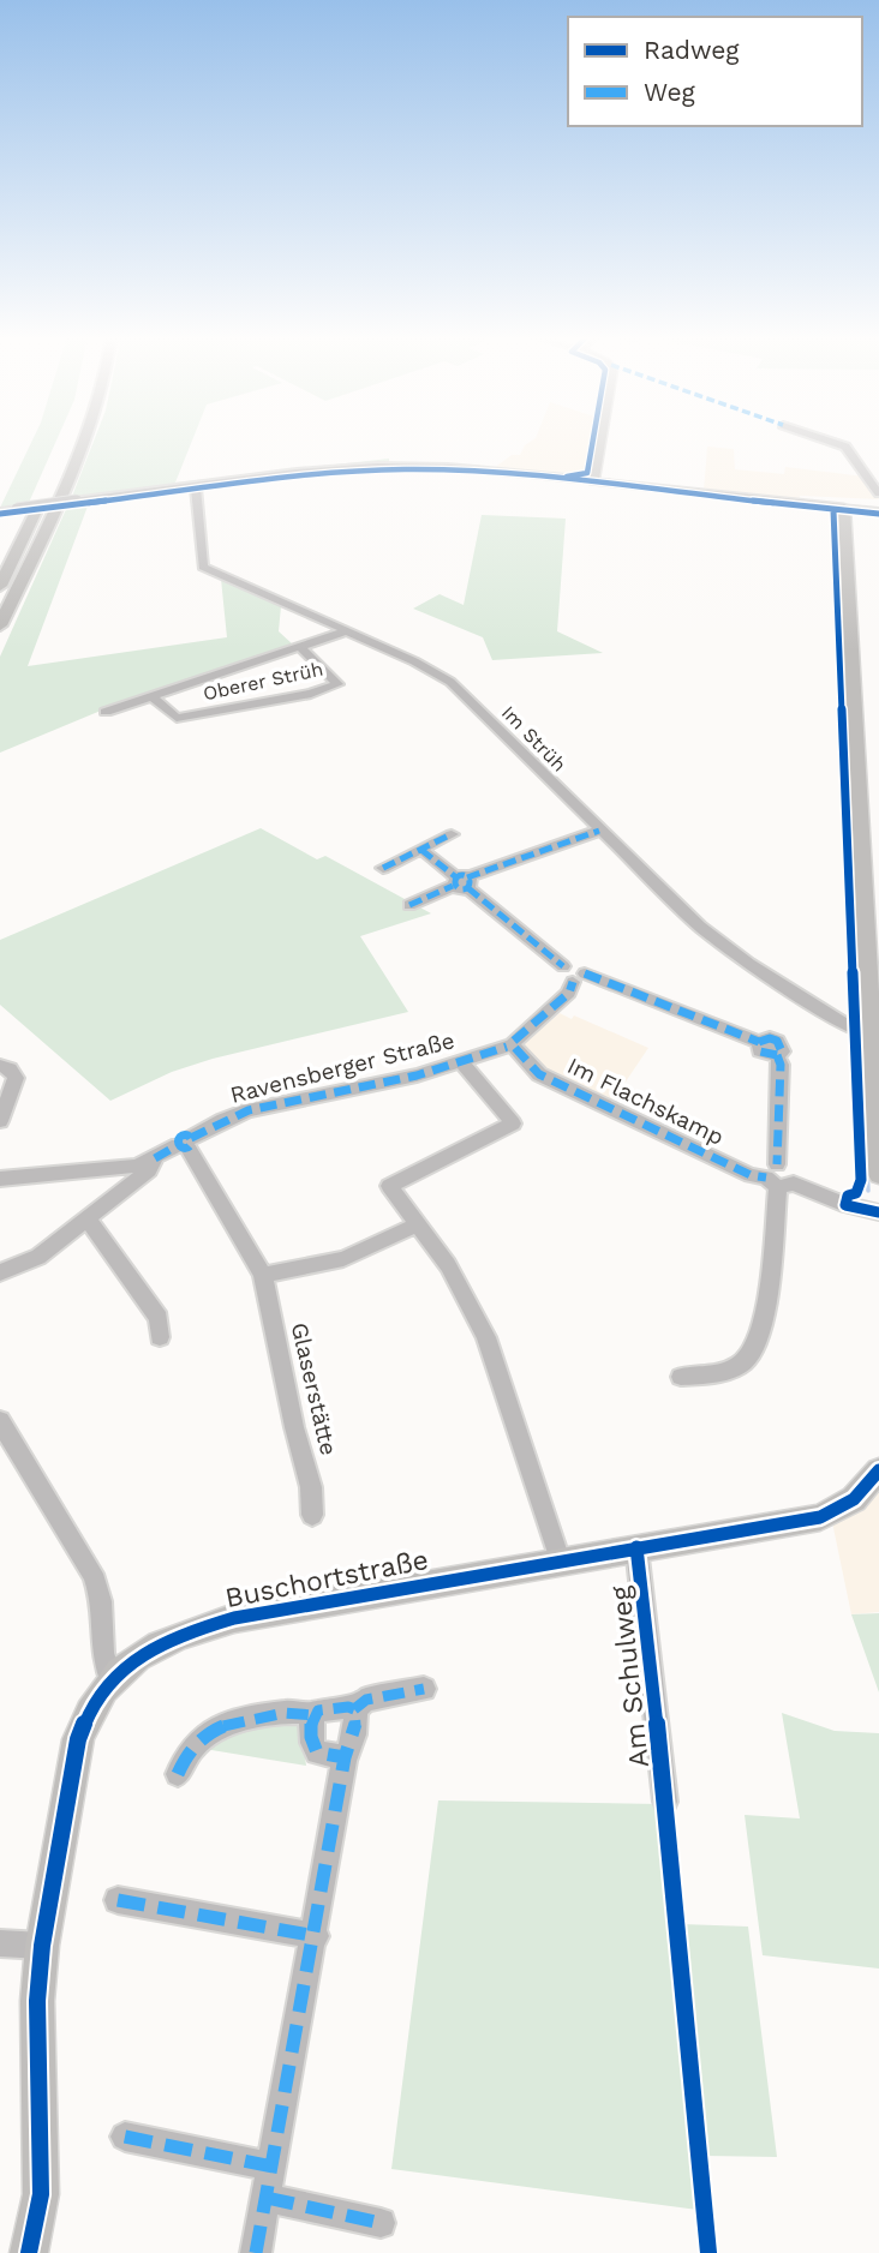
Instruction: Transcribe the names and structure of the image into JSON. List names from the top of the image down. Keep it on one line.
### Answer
{"streets":{"main road":["Buschortstraße"],"street":["Oberer Strüh","Im Strüh","Ravensberger Straße","Im Flachskamp","Glaserstätte","Am Schulweg"]},"crossings":[["Oberer Strüh","Im Strüh"],["Ravensberger Straße","Im Flachskamp"],["Ravensberger Straße","Glaserstätte"],["Buschortstraße","Am Schulweg"]],"legend":["Radweg","Weg"]}
